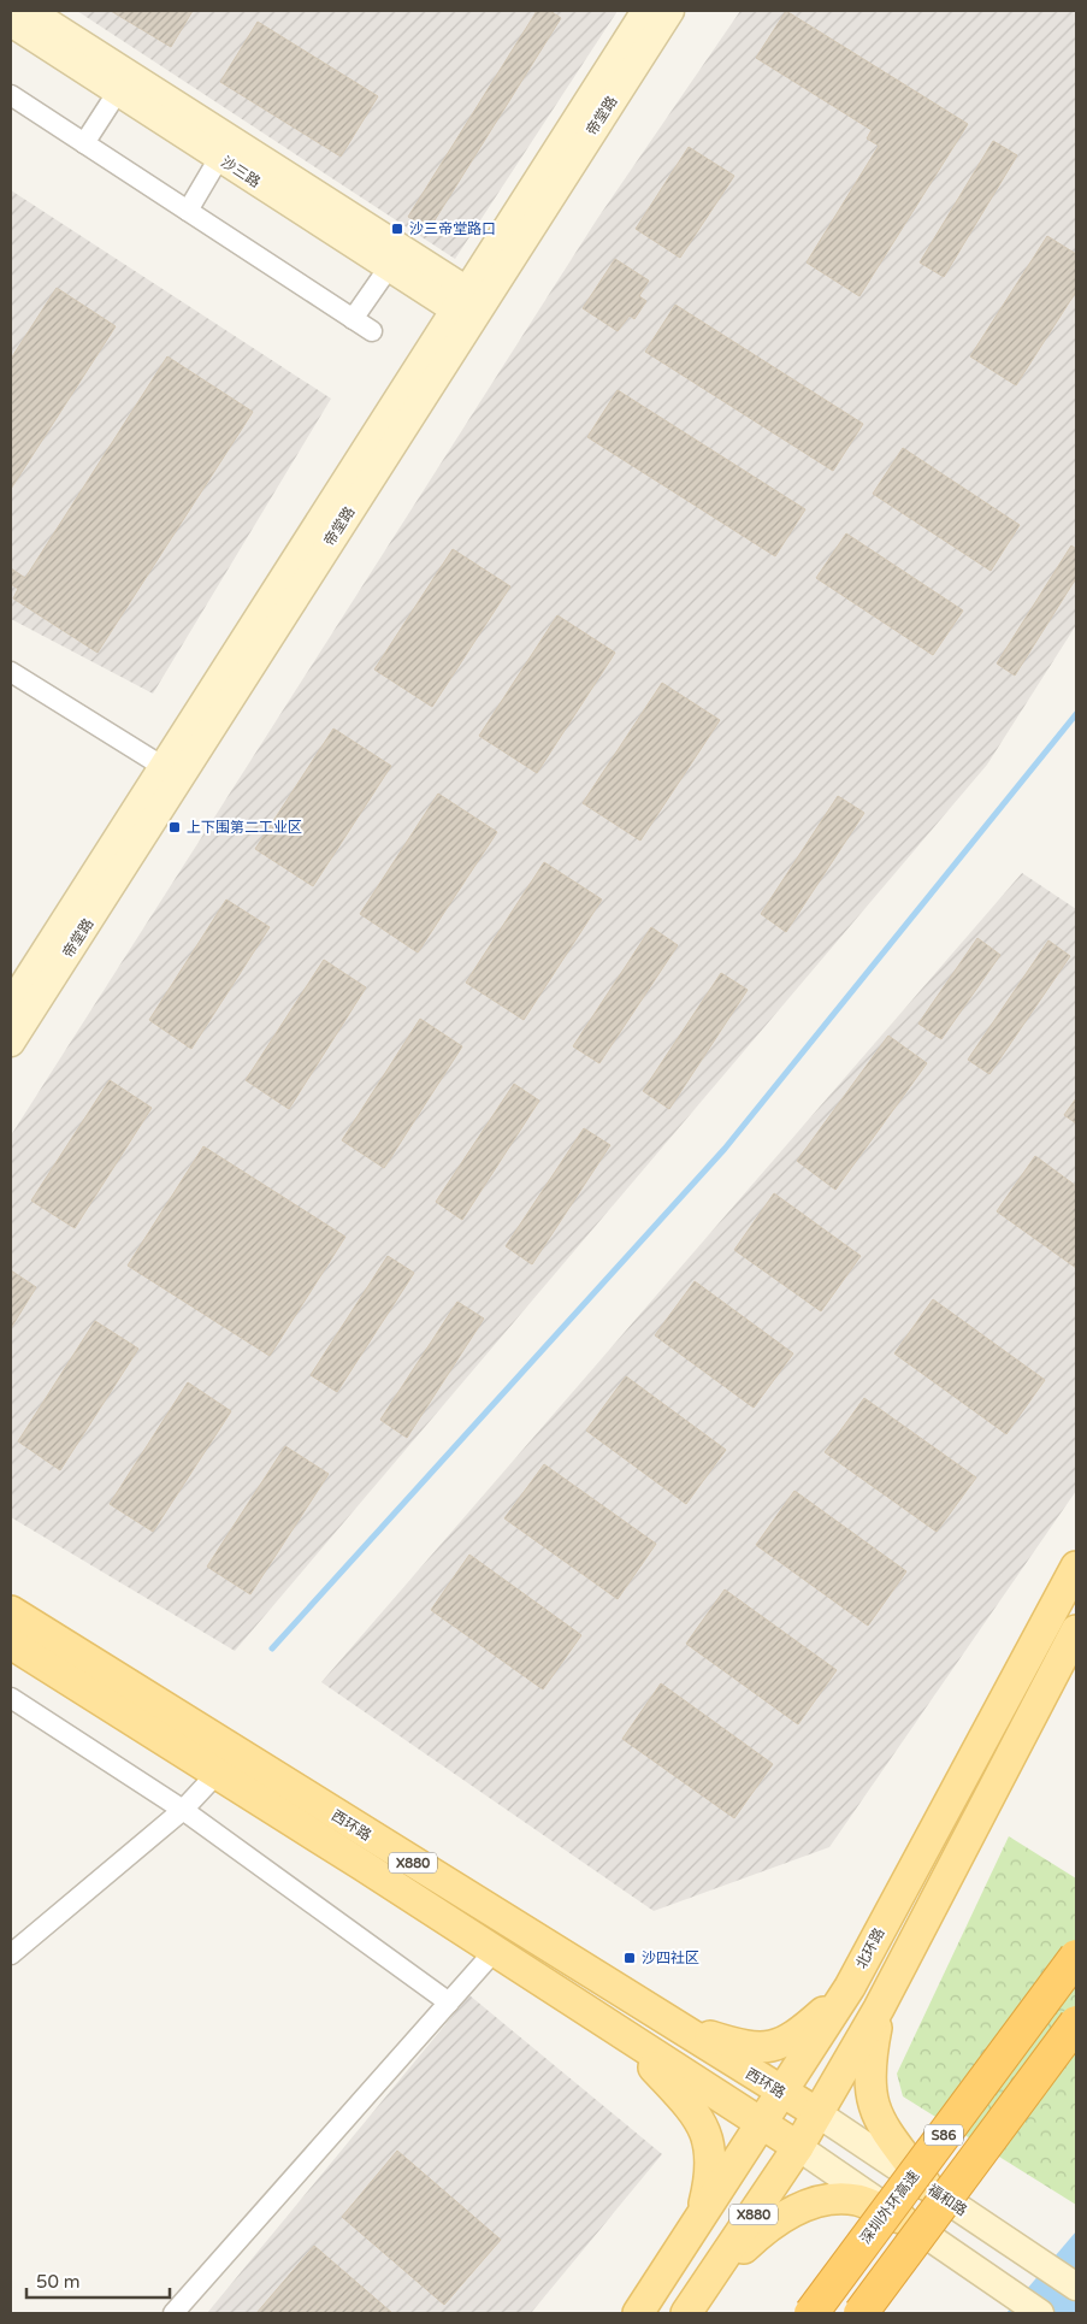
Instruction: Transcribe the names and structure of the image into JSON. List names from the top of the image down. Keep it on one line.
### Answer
{"streets":{"highway":["S86","深圳外环高速"],"main road":["西环路","X880","北环路"],"street":["帝堂路","沙三路","福和路"]},"crossings":[["帝堂路","沙三路"],["西环路","X880"],["西环路","北环路"],["西环路","福和路"],["X880","福和路"]],"places":{"transit":["沙三帝堂路口","上下围第二工业区","沙四社区"]},"scale_bar":"50 m"}
